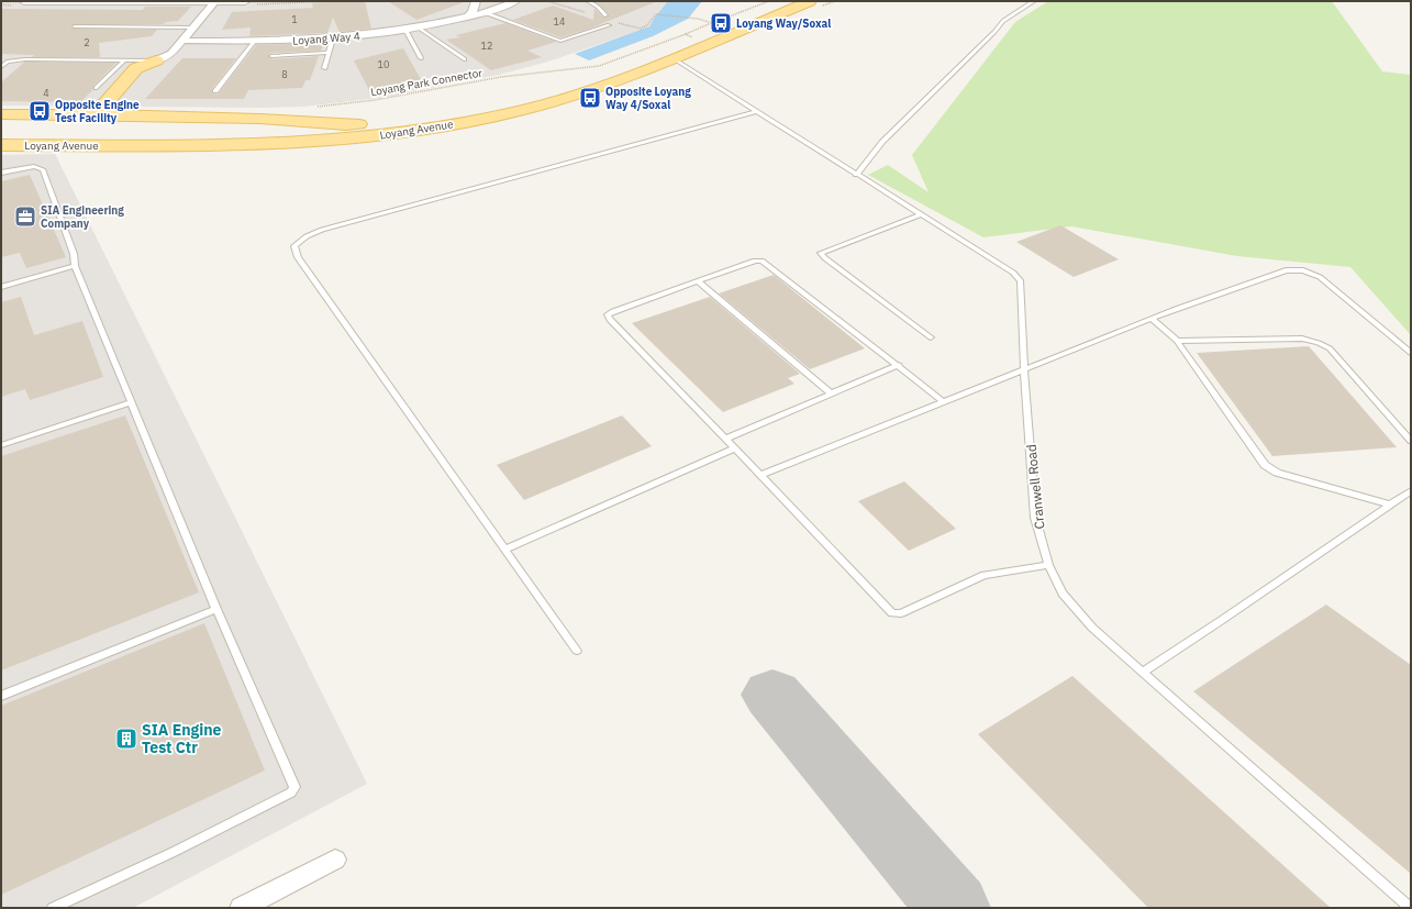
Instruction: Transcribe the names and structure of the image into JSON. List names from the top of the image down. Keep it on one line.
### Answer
{"streets":{"main road":["Loyang Avenue"],"street":["Loyang Way 4"],"lane":["Cranwell Road"],"path":["Loyang Park Connector"]},"crossings":[["Loyang Park Connector","Loyang Avenue"]],"places":{"bus stop":["Loyang Way/Soxal","Opposite Loyang Way 4/Soxal","Opposite Engine Test Facility"],"office":["SIA Engineering Company"],"building":["SIA Engine Test Ctr"]},"house_numbers":["1","14","2","12","10","8","4"]}
